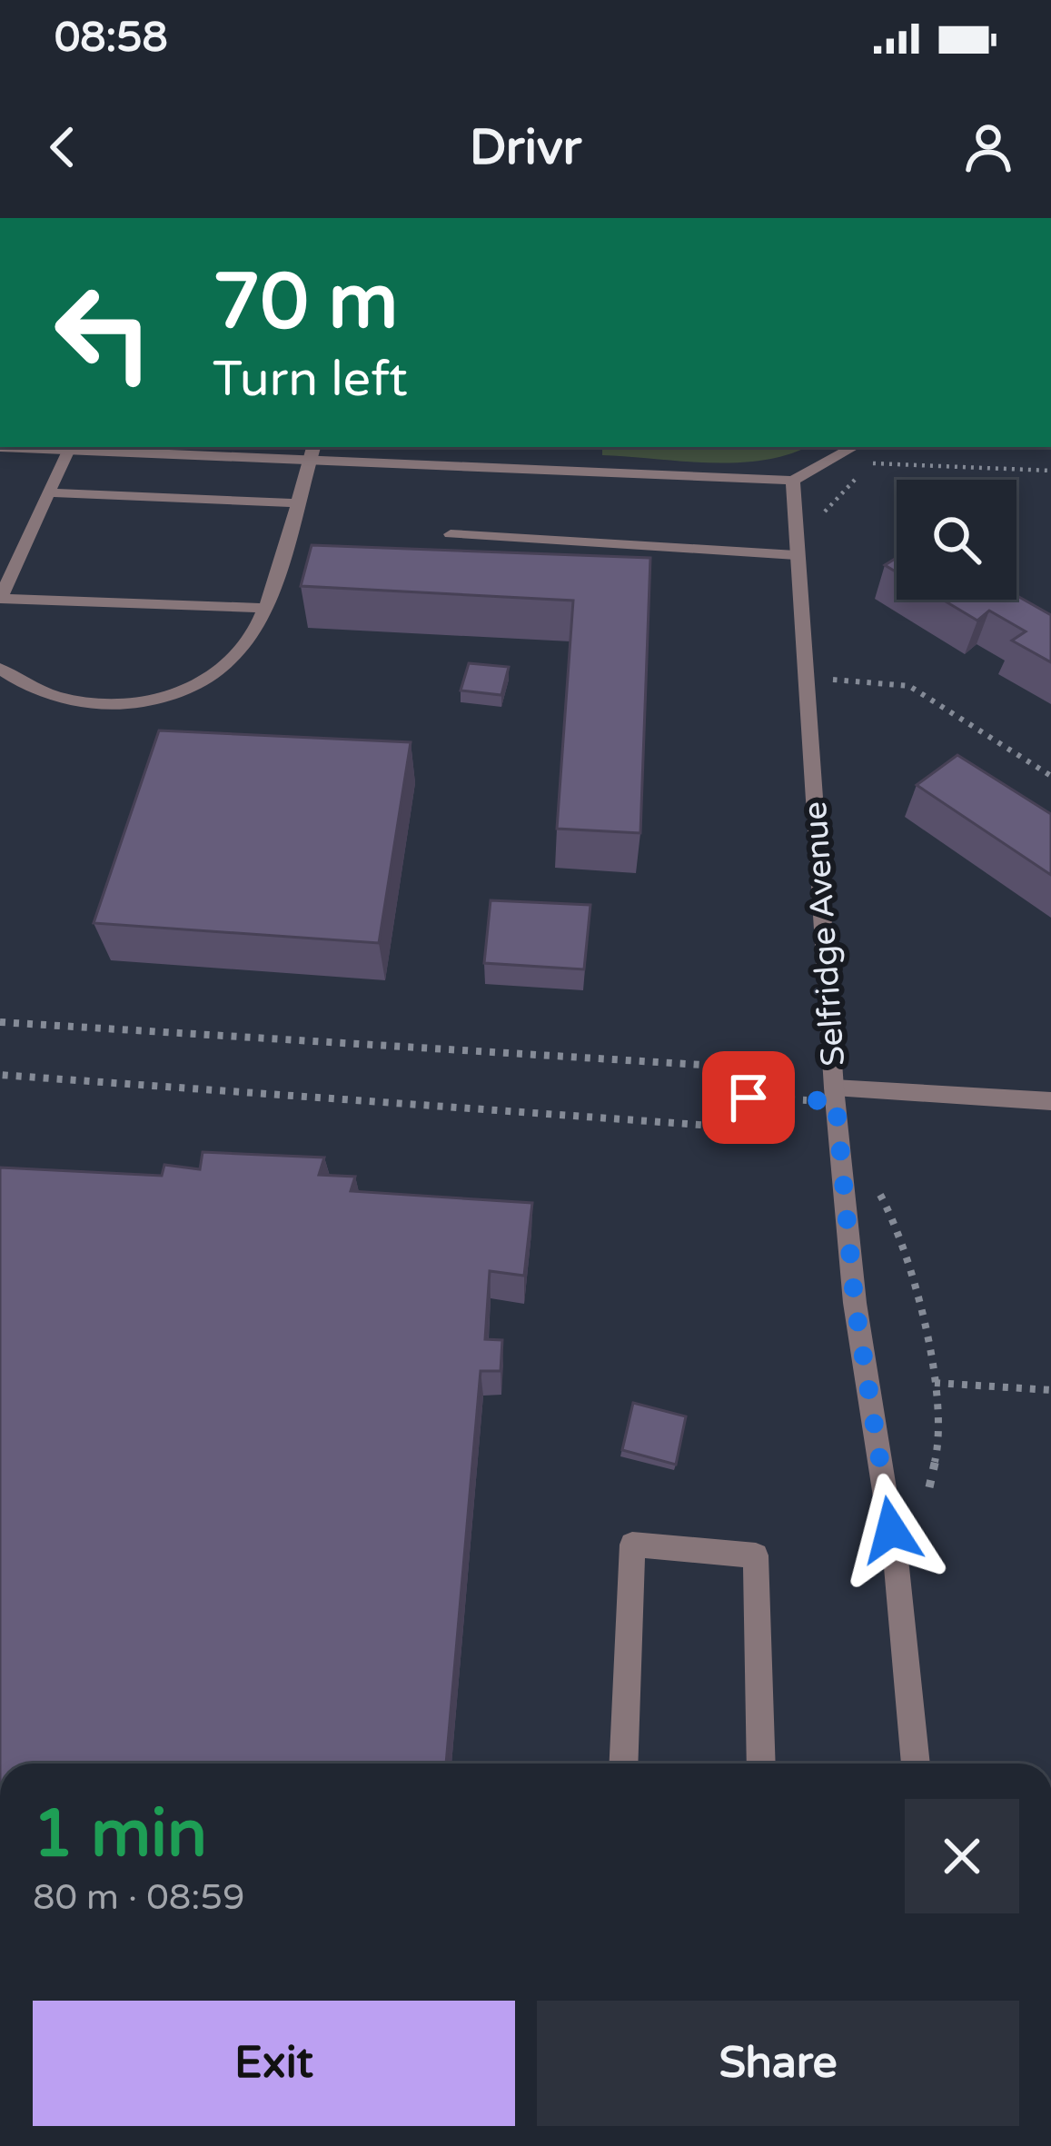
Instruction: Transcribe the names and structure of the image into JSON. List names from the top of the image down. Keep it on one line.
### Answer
{"streets":{"street":["Selfridge Avenue"]},"page":{"status":"08:58","header":"Drivr","turn":["70 m","Turn left"],"heading":["1 min","80 m · 08:59"],"buttons":["Exit","Share"]}}
